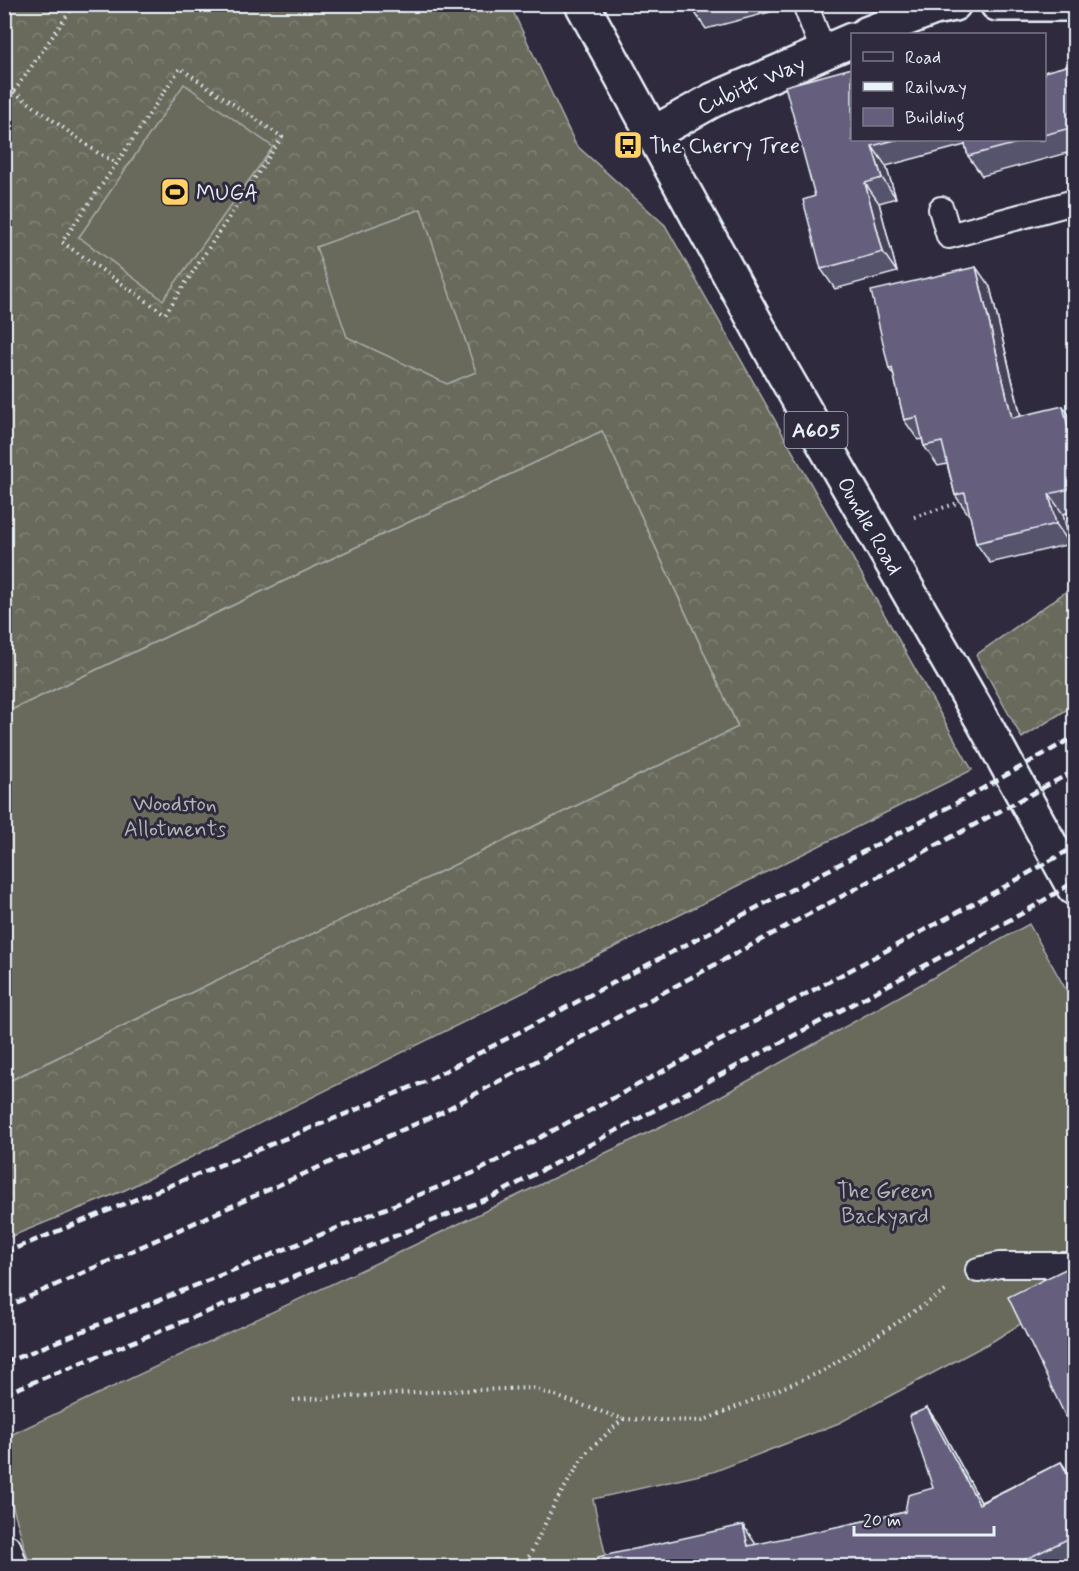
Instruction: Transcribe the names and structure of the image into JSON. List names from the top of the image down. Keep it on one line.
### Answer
{"streets":{"main road":["Cubitt Way","A605","Oundle Road"]},"crossings":[["Cubitt Way","Oundle Road"]],"parks":["Woodston Allotments","The Green Backyard"],"places":{"bus stop":["The Cherry Tree"],"sports":["MUGA"]},"legend":["Road","Railway","Building"],"scale_bar":"20 m"}
